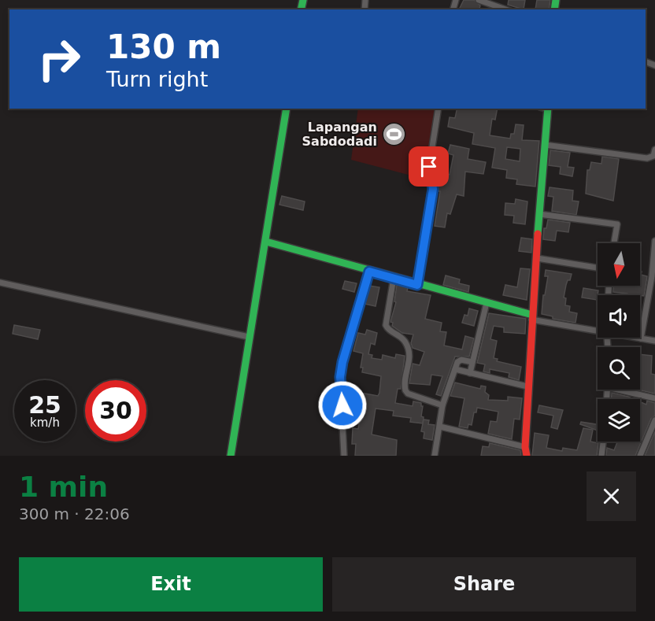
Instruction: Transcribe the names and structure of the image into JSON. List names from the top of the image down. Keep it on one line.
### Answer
{"places":{"sports":["Lapangan Sabdodadi"]},"north":"bottom","page":{"turn":["130 m","Turn right"],"speed":"25 km/h","limit":"30","heading":["1 min","300 m · 22:06"],"buttons":["Exit","Share"]}}
